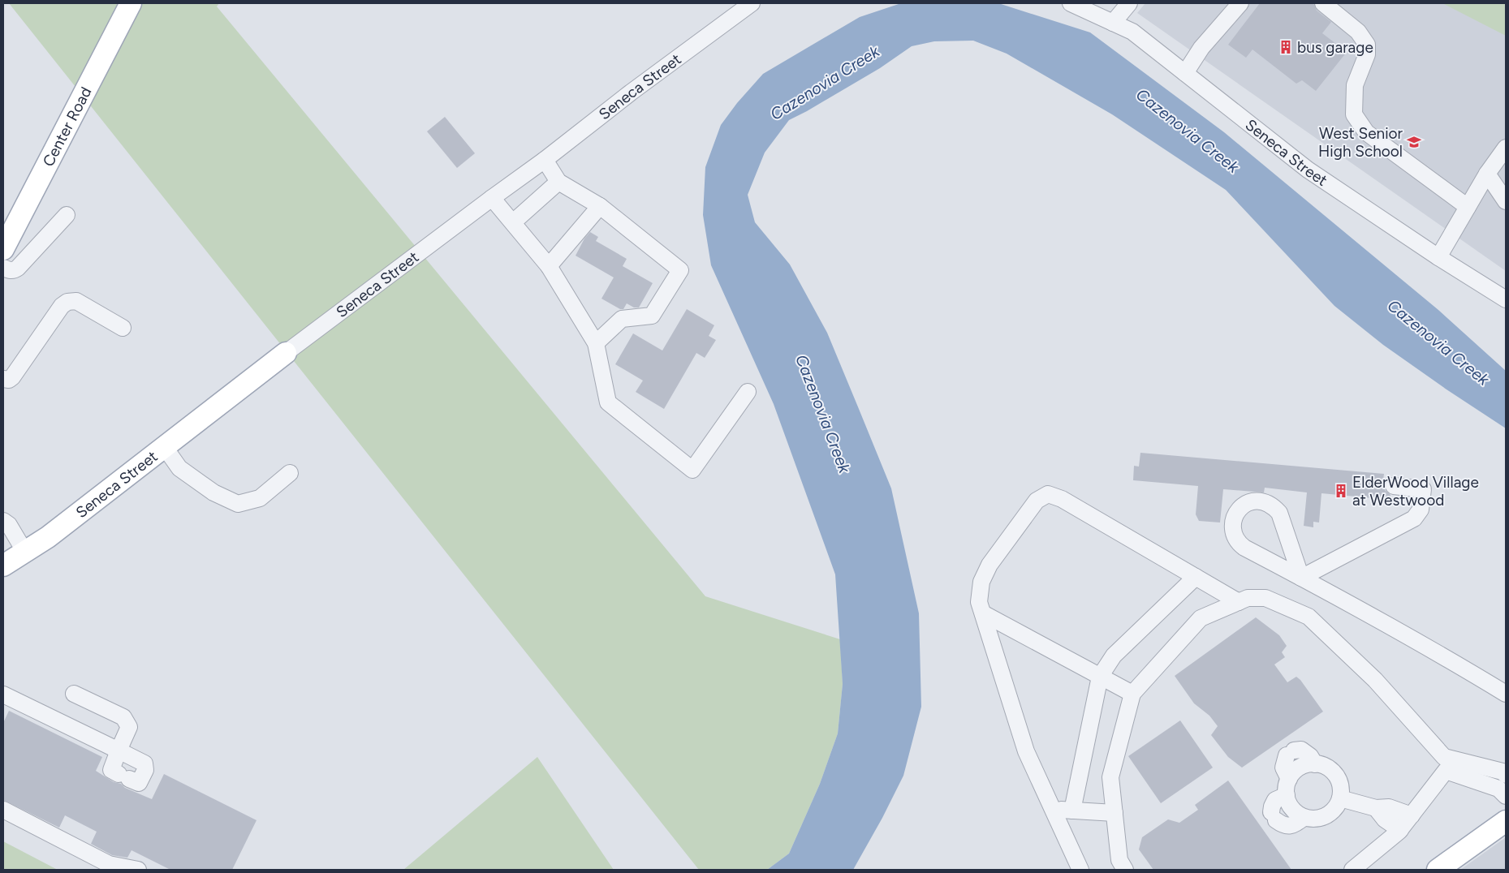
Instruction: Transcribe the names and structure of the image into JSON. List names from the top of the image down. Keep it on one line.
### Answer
{"streets":{"main road":["Seneca Street","Center Road"]},"water":["Cazenovia Creek"],"places":{"building":["bus garage","ElderWood Village at Westwood"],"school or university":["West Senior High School"]}}
